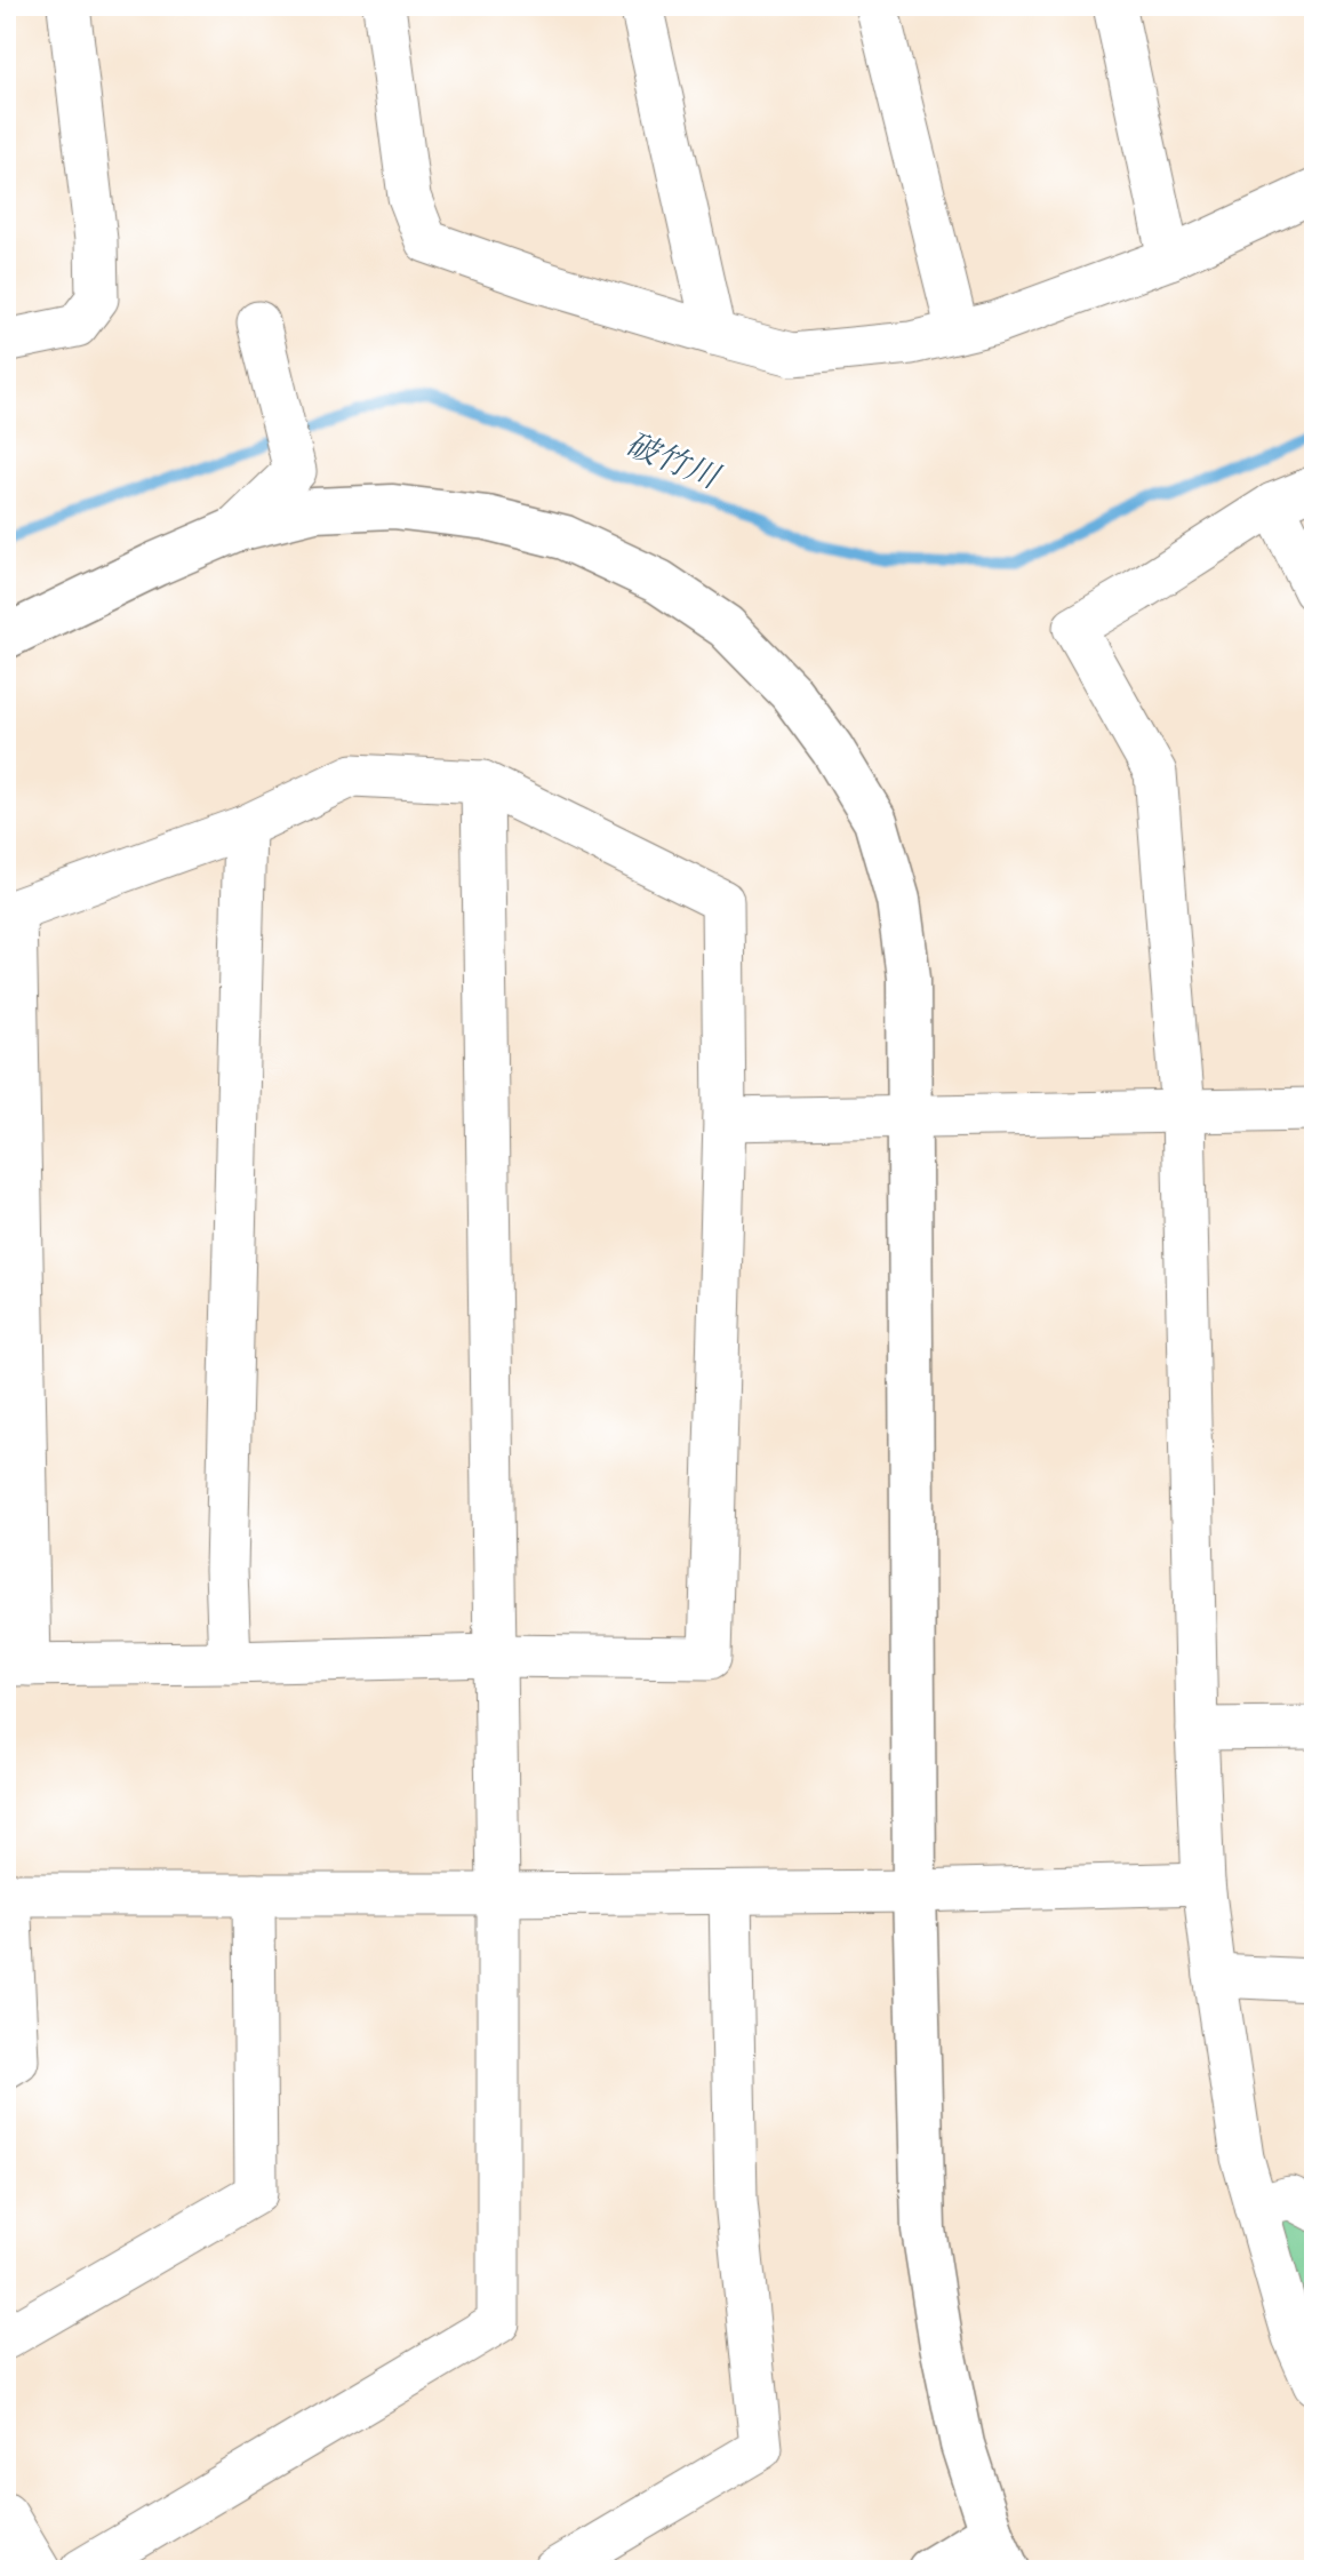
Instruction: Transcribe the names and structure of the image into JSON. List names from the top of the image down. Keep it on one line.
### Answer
{"water":["破竹川"]}
